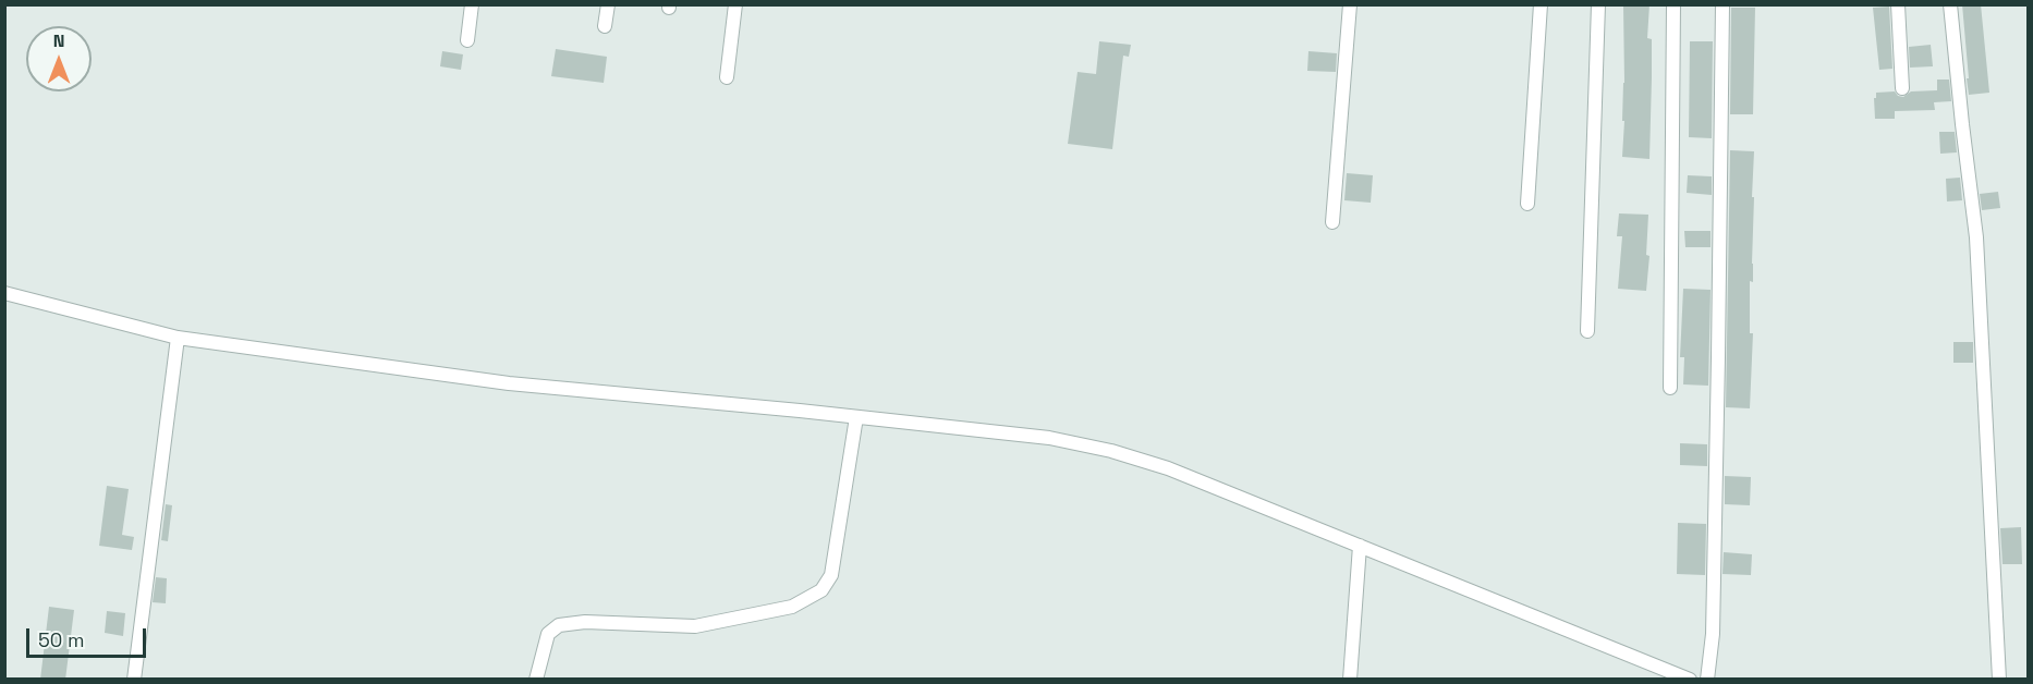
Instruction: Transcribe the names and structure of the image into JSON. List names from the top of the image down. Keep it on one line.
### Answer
{"scale_bar":"50 m","north":"top"}
